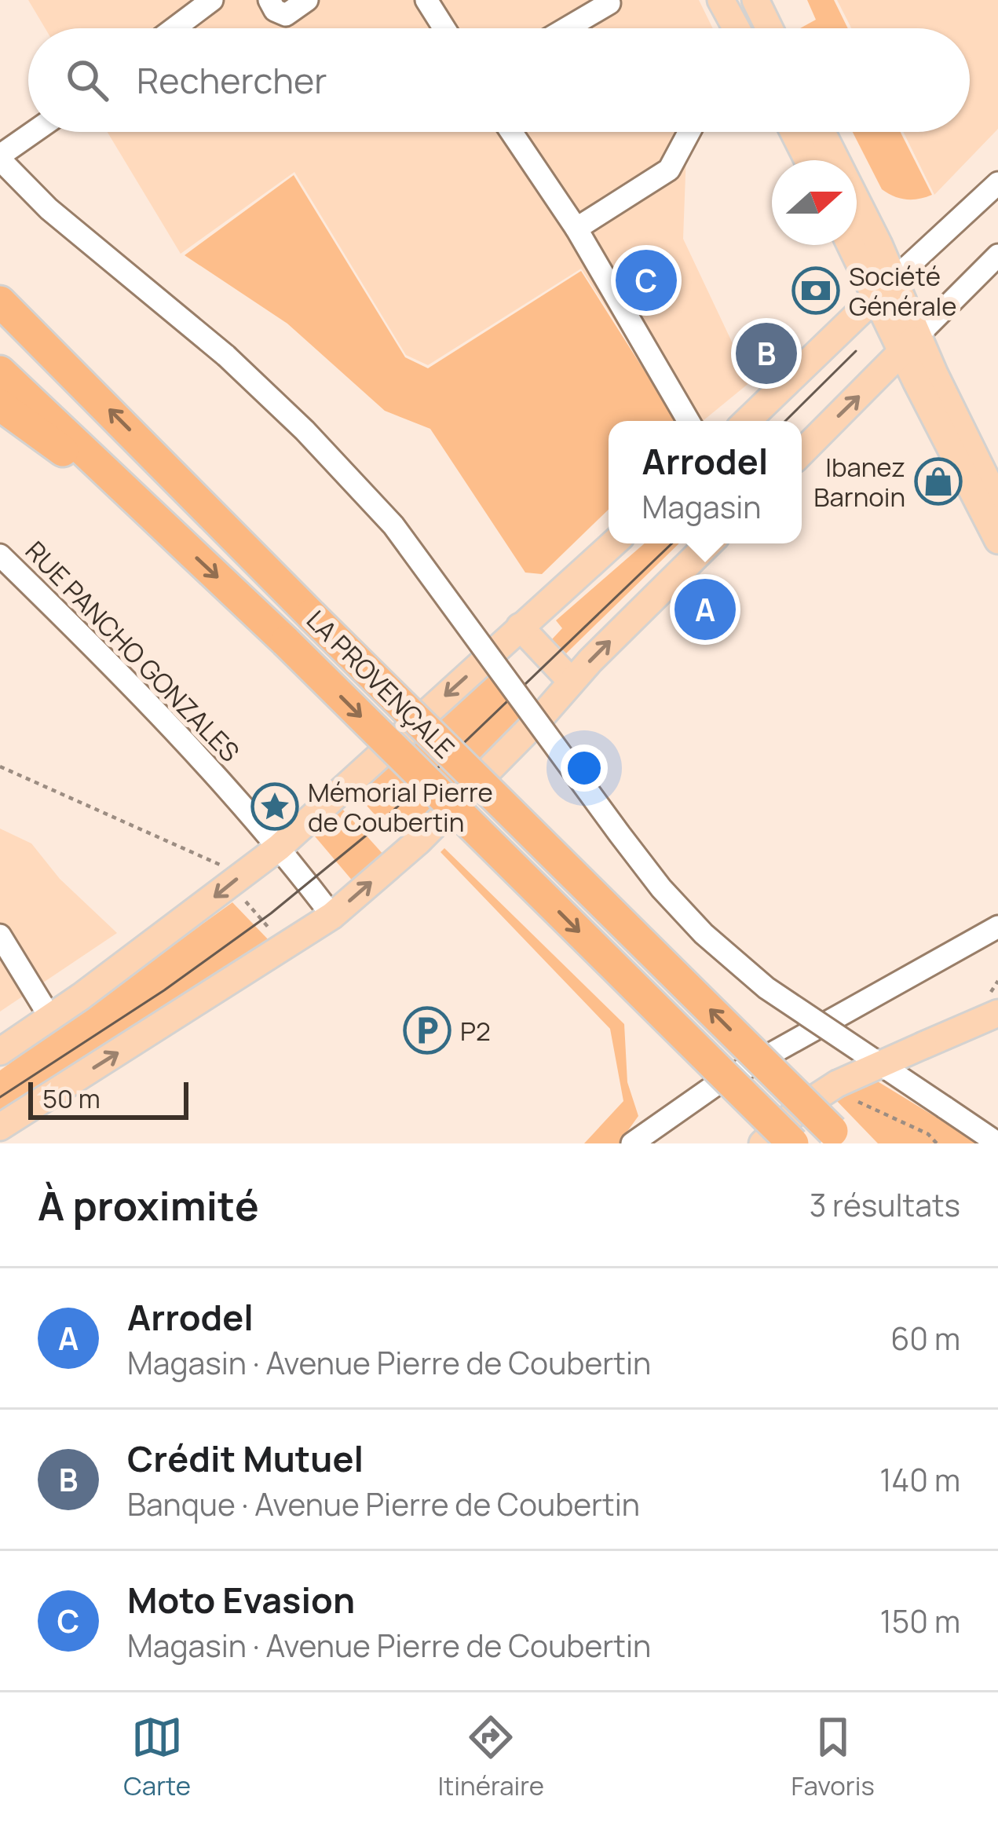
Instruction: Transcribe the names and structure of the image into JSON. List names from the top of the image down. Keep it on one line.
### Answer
{"streets":{"highway":["LA PROVENÇALE"],"street":["RUE PANCHO GONZALES"]},"places":{"bank":["Société Générale"],"shop":["Ibanez Barnoin"],"place":["Mémorial Pierre de Coubertin"],"parking":["P2"]},"scale_bar":"50 m","north":"right","page":{"search":"Rechercher","pins":["C","B","A"],"popup":["Arrodel","Magasin"],"scale":"50 m","heading":["À proximité","3 résultats"],"list":[{"mark":"A","name":"Arrodel","note":"Magasin · Avenue Pierre de Coubertin","value":"60 m"},{"mark":"B","name":"Crédit Mutuel","note":"Banque · Avenue Pierre de Coubertin","value":"140 m"},{"mark":"C","name":"Moto Evasion","note":"Magasin · Avenue Pierre de Coubertin","value":"150 m"}],"nav":["Carte","Itinéraire","Favoris"]}}
